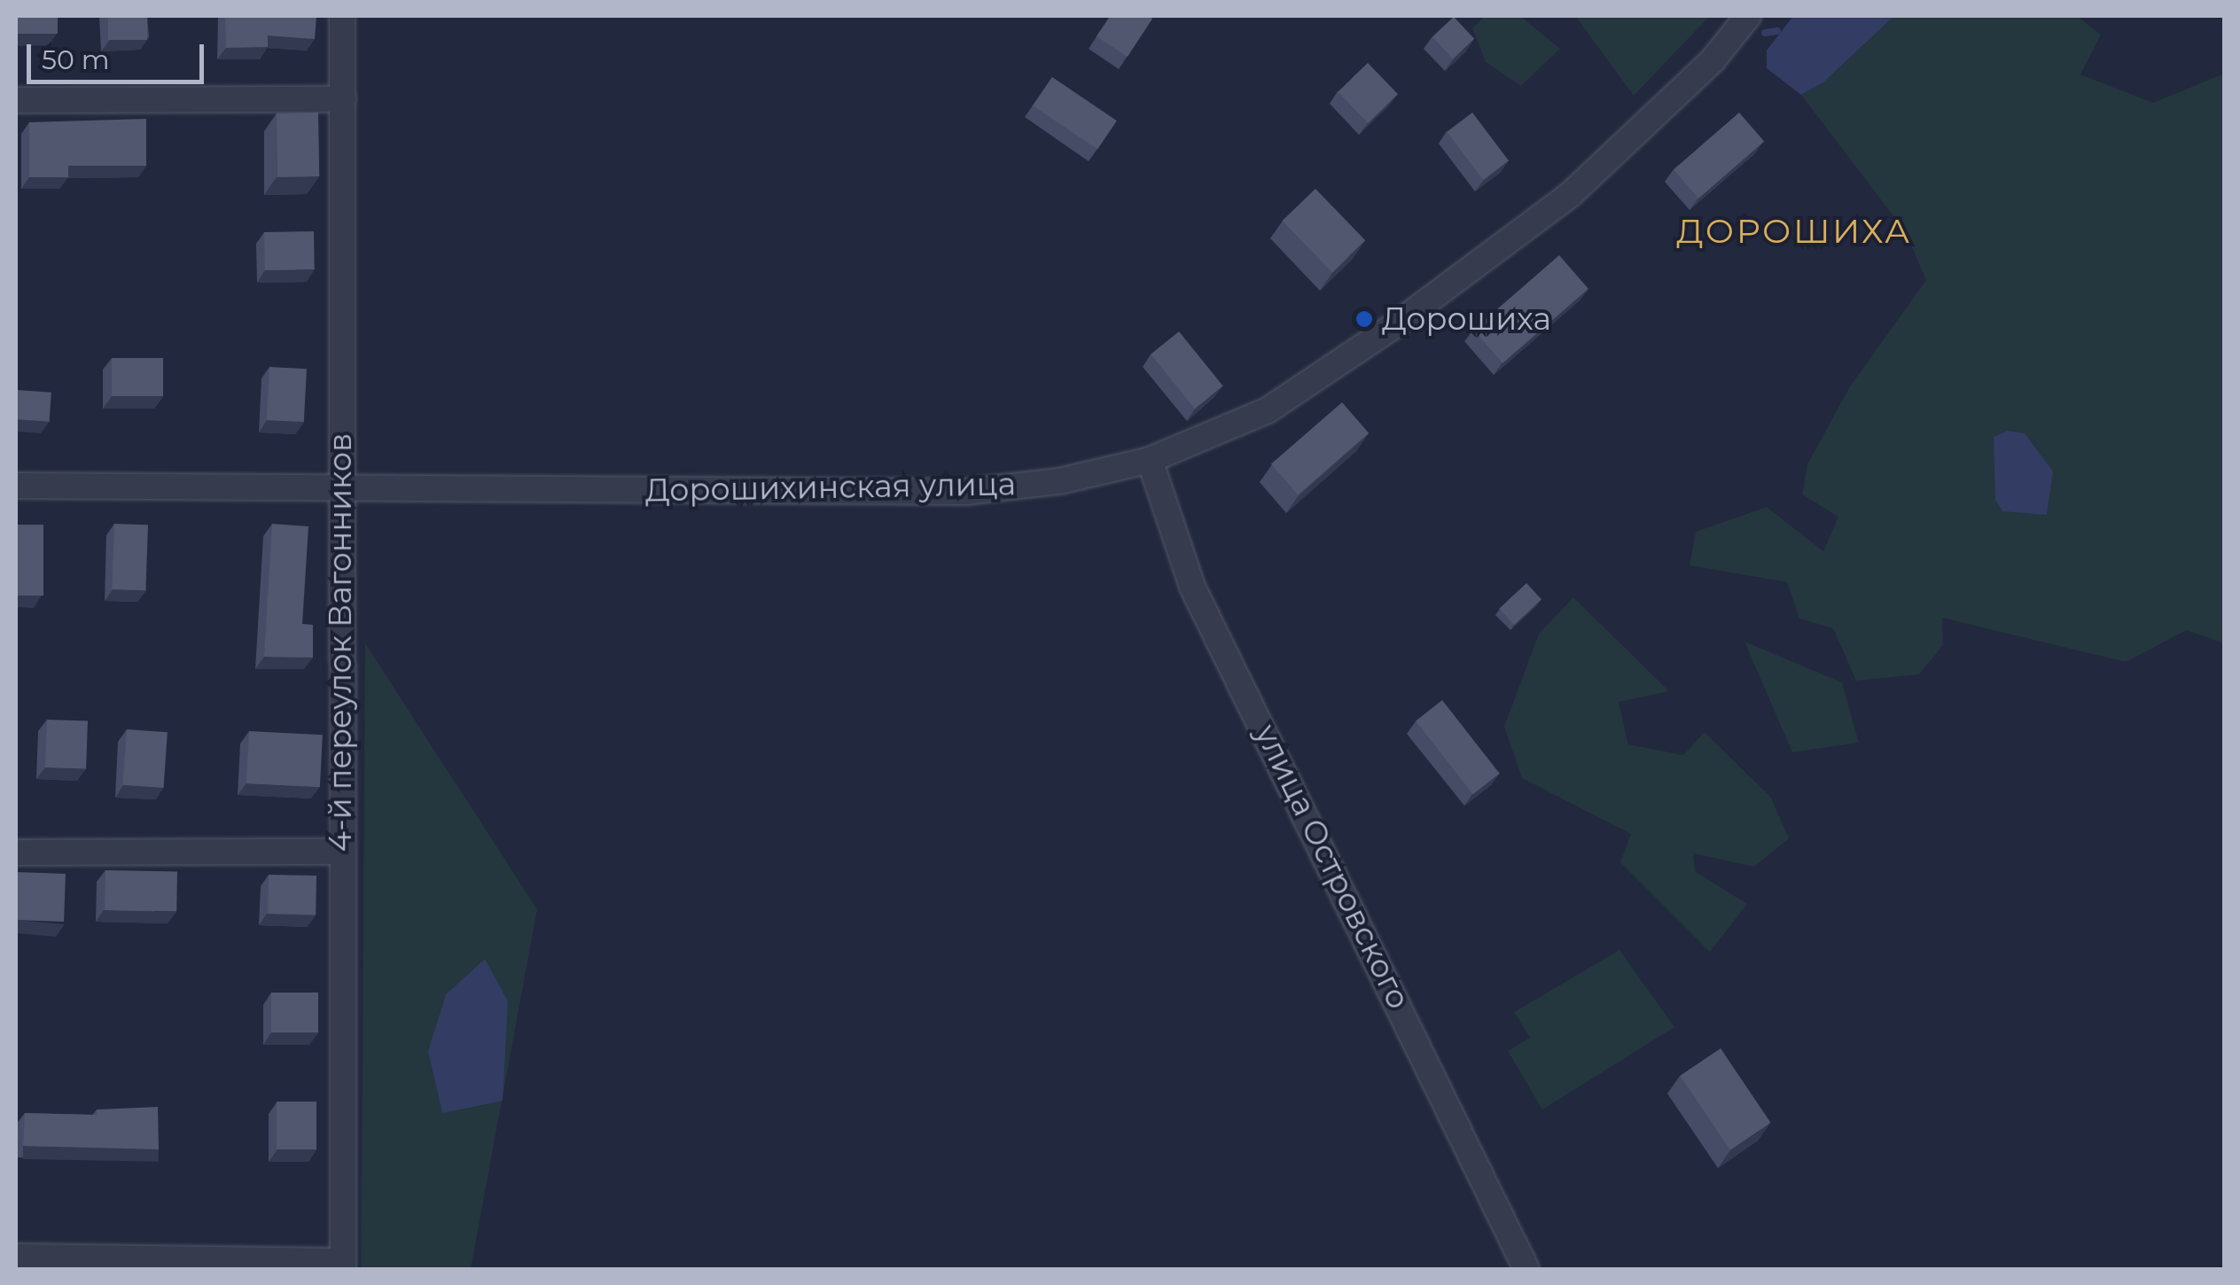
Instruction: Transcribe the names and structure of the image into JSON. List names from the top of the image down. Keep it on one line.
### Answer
{"streets":{"street":["Дорошихинская улица","4-й переулок Вагонников","улица Островского"]},"crossings":[["Дорошихинская улица","4-й переулок Вагонников"],["Дорошихинская улица","улица Островского"]],"districts":["ДОРОШИХА"],"places":["Дорошиха"],"scale_bar":"50 m"}
